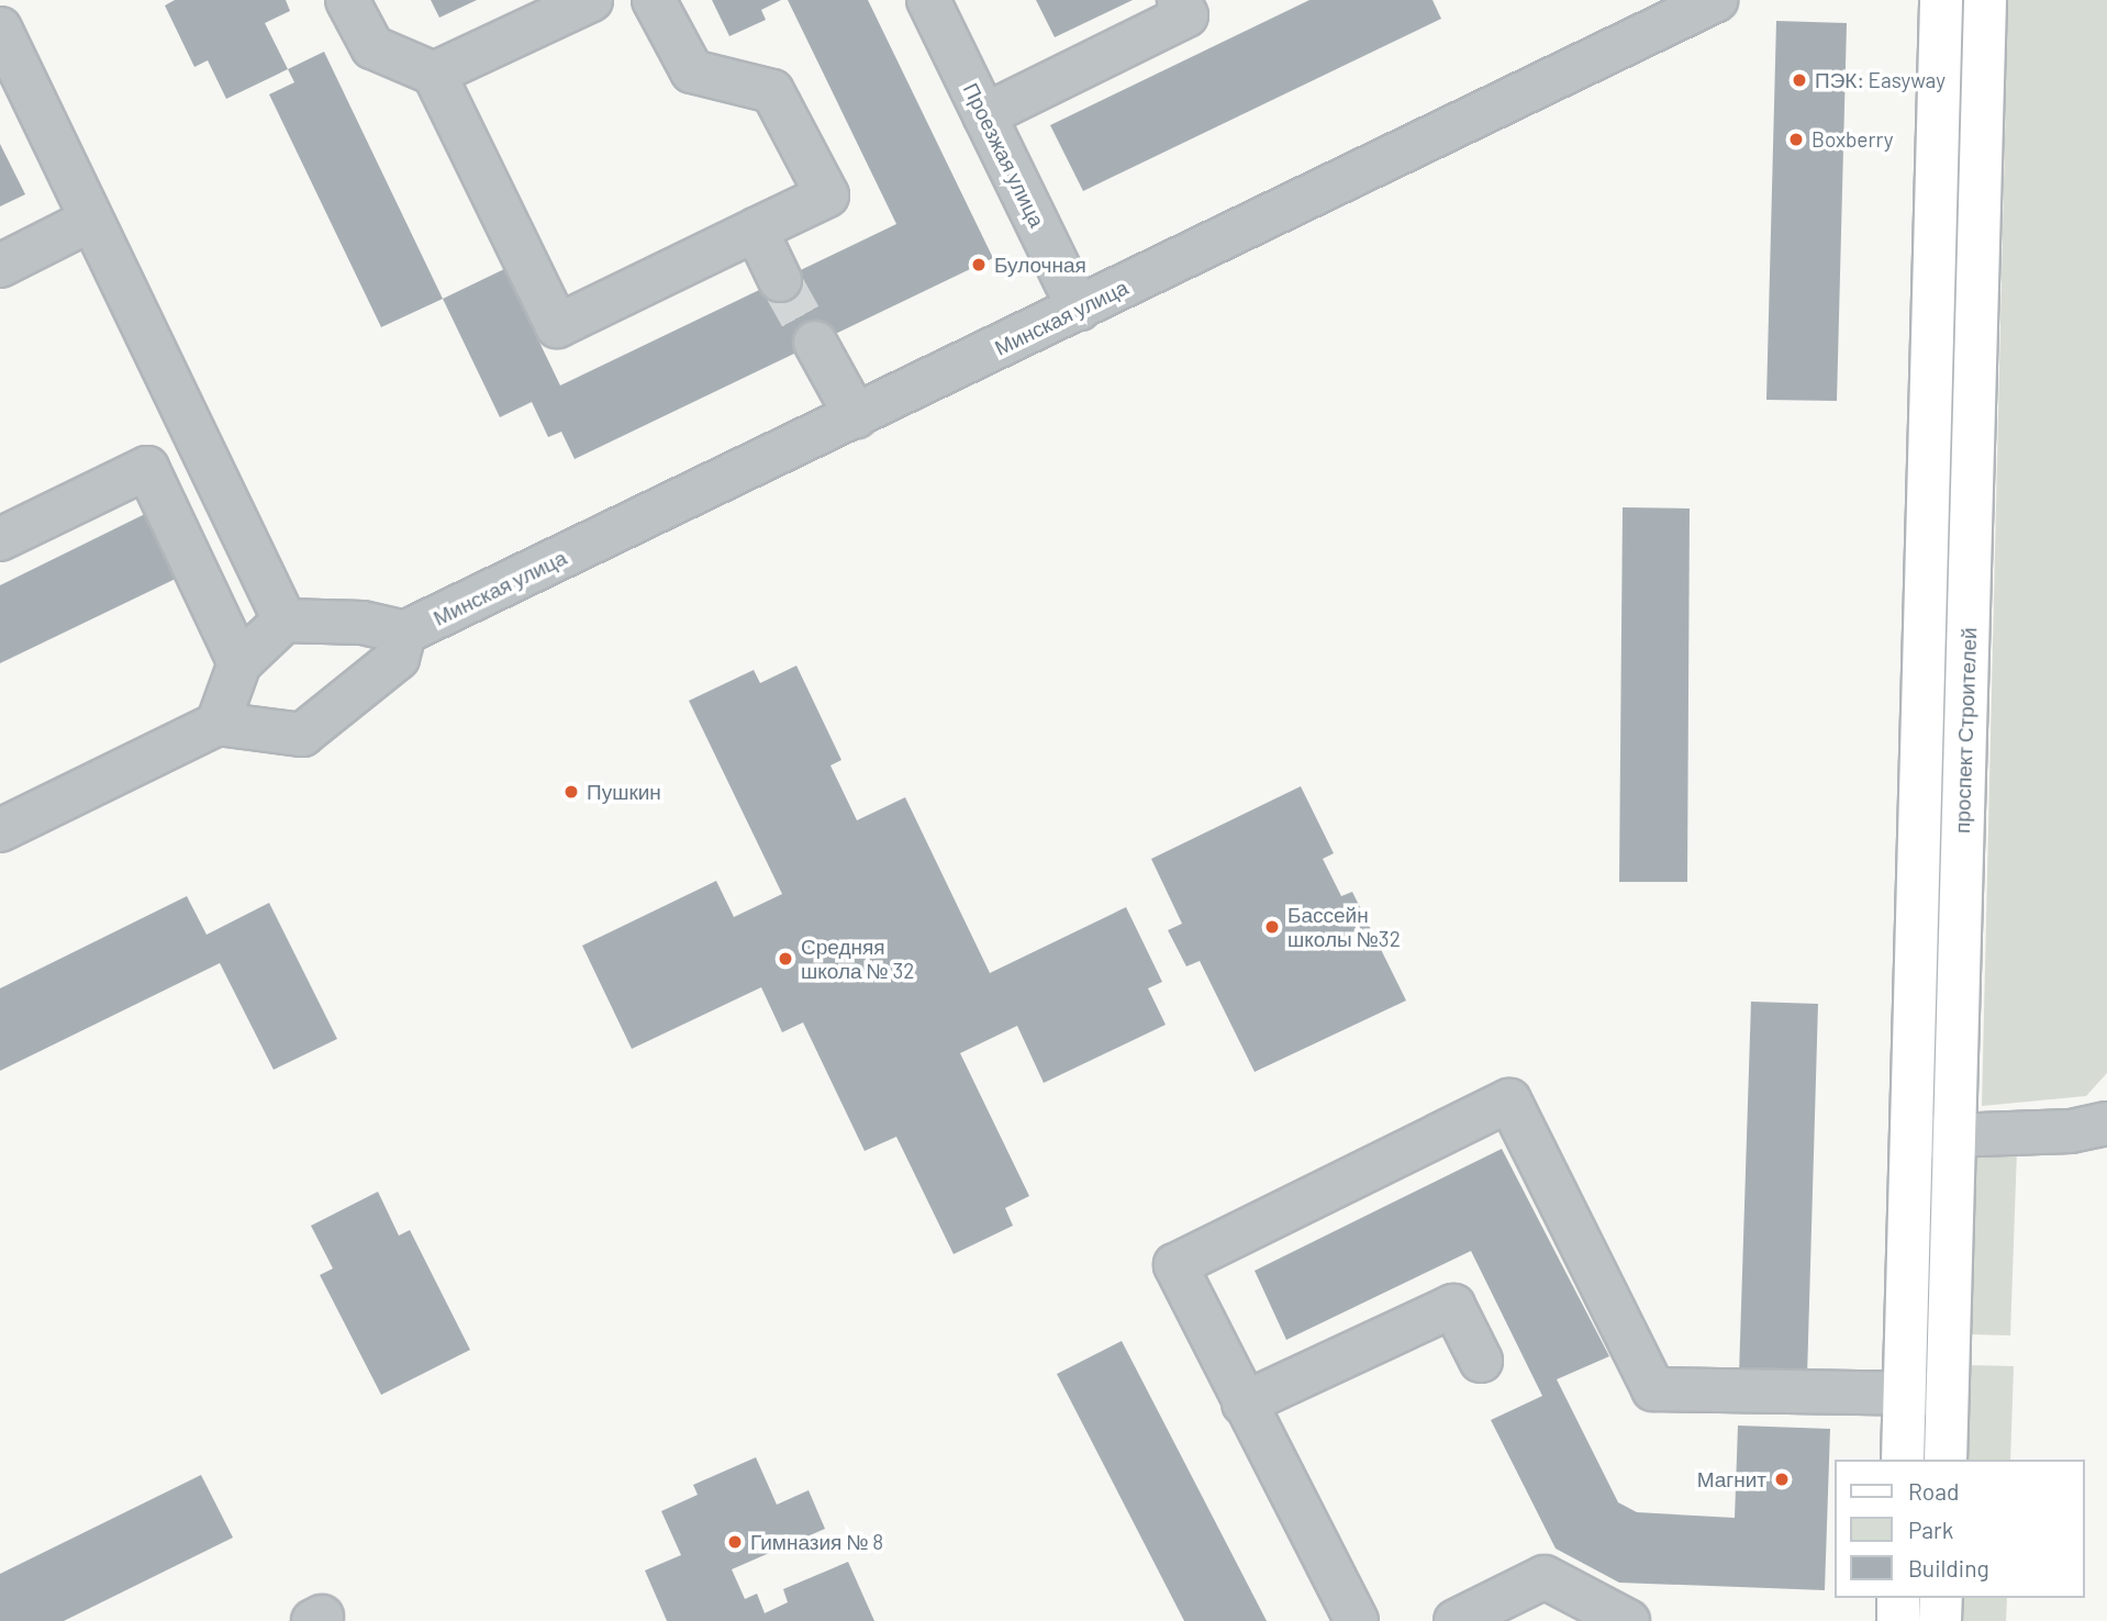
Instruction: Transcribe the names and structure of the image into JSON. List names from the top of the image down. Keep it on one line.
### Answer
{"streets":{"main road":["проспект Строителей"],"street":["Проезжая улица","Минская улица"]},"crossings":[["Проезжая улица","Минская улица"]],"places":["ПЭК: Easyway","Boxberry","Булочная","Пушкин","Бассейн школы №32","Средняя школа № 32","Магнит","Гимназия № 8"],"legend":["Road","Park","Building"]}
